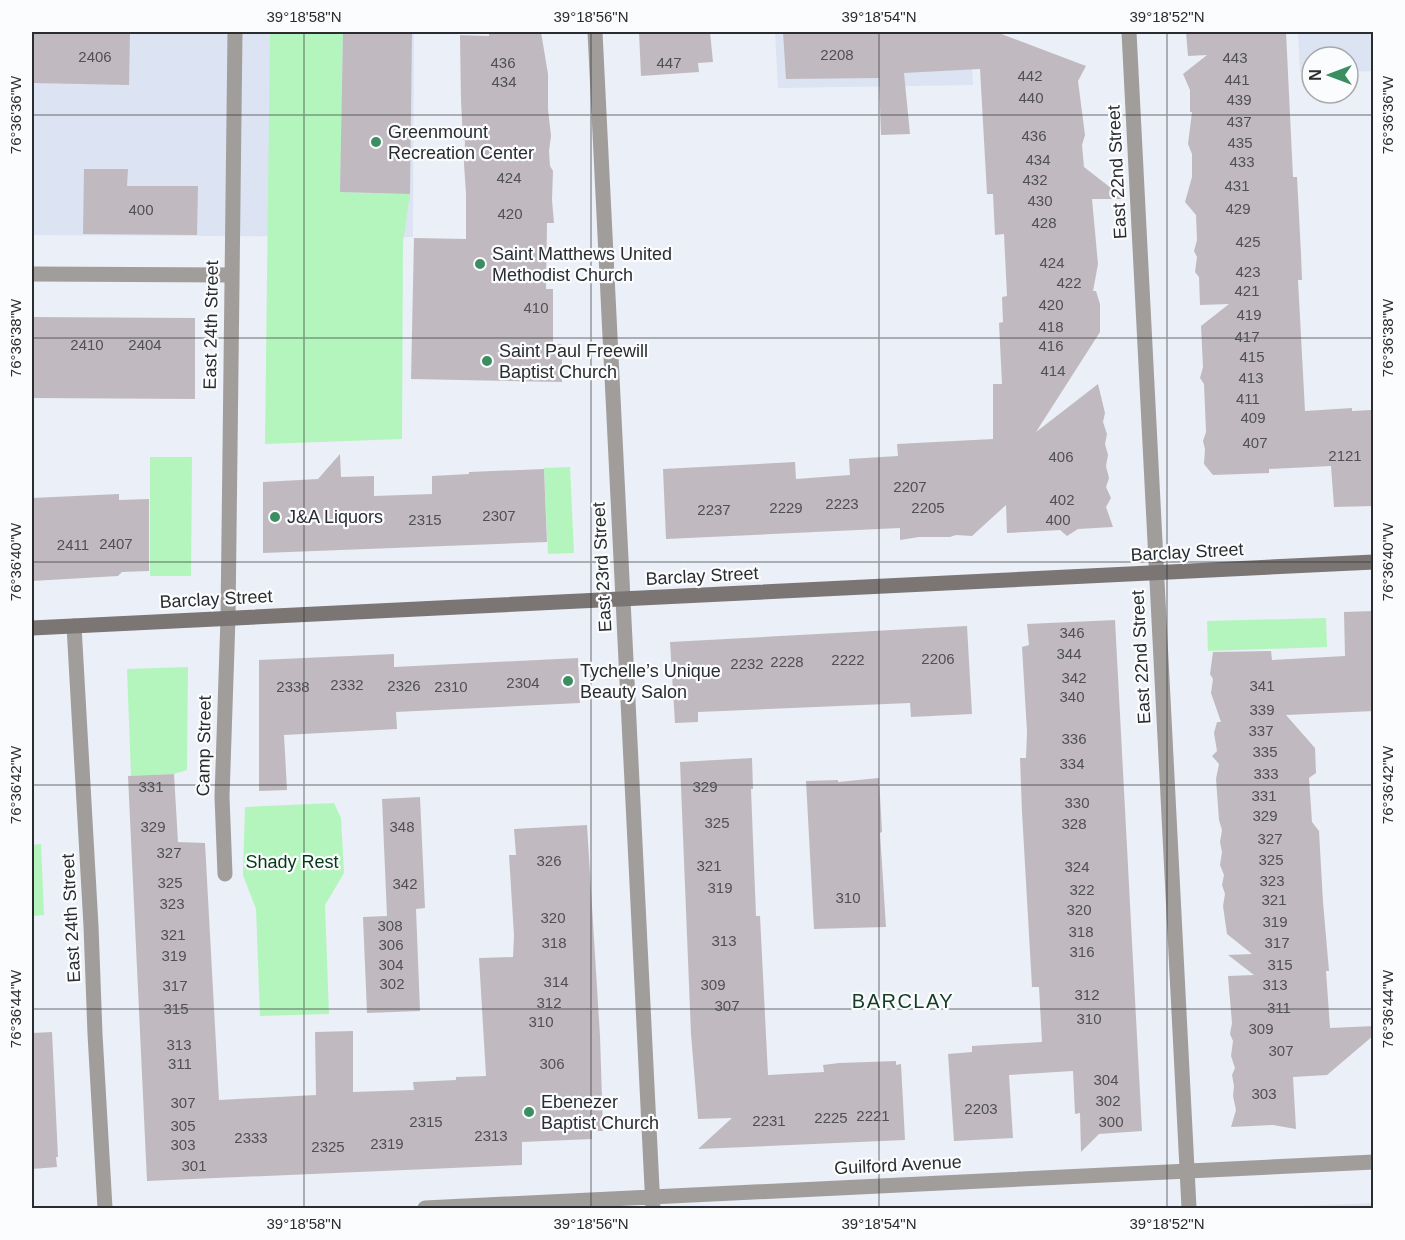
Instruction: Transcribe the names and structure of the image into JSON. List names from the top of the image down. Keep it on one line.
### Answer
{"streets":{"street":["East 22nd Street","East 24th Street","Barclay Street","East 23rd Street","Camp Street","Guilford Avenue"]},"crossings":[["East 22nd Street","Barclay Street"],["East 22nd Street","Guilford Avenue"],["East 24th Street","Barclay Street"],["East 24th Street","Camp Street"],["Barclay Street","East 23rd Street"],["Barclay Street","Camp Street"],["East 23rd Street","Guilford Avenue"]],"districts":["BARCLAY"],"parks":["Shady Rest"],"places":["Greenmount Recreation Center","Saint Matthews United Methodist Church","Saint Paul Freewill Baptist Church","J&A Liquors","Tychelle’s Unique Beauty Salon","Ebenezer Baptist Church"],"house_numbers":["2208","2406","443","436","447","442","441","434","440","439","437","436","435","434","433","424","432","431","430","429","400","420","428","425","424","423","422","421","420","410","419","418","417","2410","2404","416","415","414","413","411","409","407","2121","406","2207","402","2223","2229","2205","2237","2307","2315","400","2407","2411","346","344","2206","2222","2228","2232","342","2304","2332","2326","341","2338","2310","340","339","337","336","335","334","333","331","329","331","330","329","325","328","329","348","327","327","325","326","321","324","323","325","342","319","322","310","321","323","320","320","319","308","318","321","313","318","317","306","316","319","304","315","314","302","309","313","317","312","312","307","311","315","310","310","309","313","307","311","306","304","303","302","307","2203","2221","2225","2231","2315","300","305","2313","2333","2319","303","2325","301"],"north":"left","coordinates":["39°18'58\"N","39°18'56\"N","39°18'54\"N","39°18'52\"N","76°36'36\"W","76°36'38\"W","76°36'40\"W","76°36'42\"W","76°36'44\"W"]}
